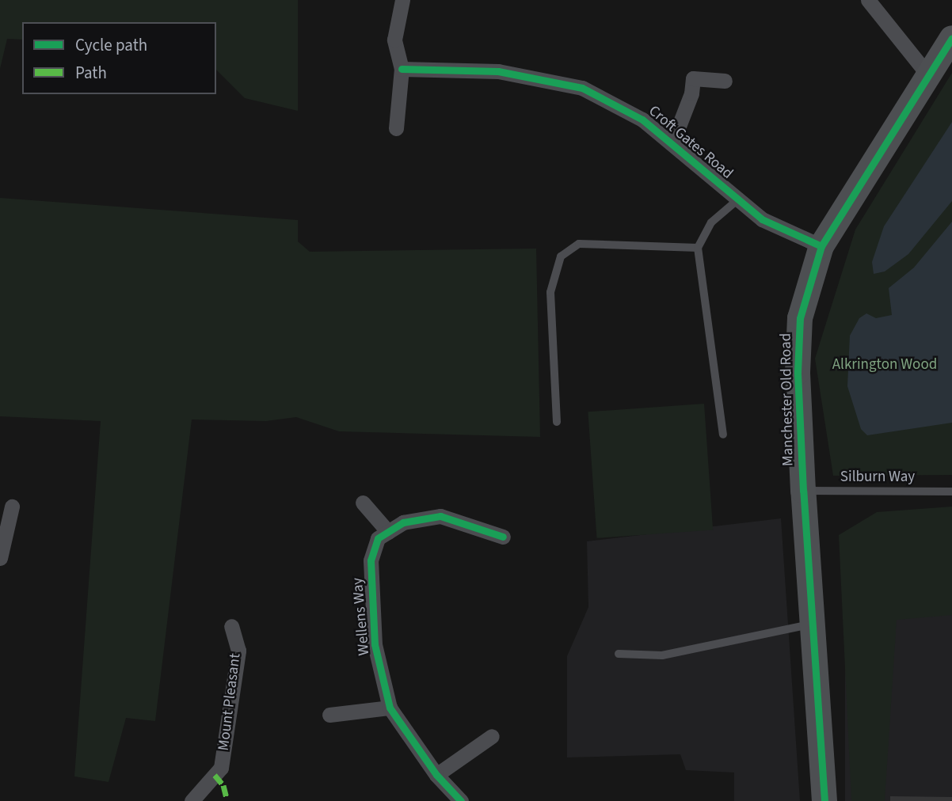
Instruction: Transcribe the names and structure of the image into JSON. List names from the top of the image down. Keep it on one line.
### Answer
{"streets":{"main road":["Manchester Old Road"],"street":["Croft Gates Road","Wellens Way","Mount Pleasant"],"lane":["Silburn Way"]},"crossings":[["Croft Gates Road","Manchester Old Road"],["Manchester Old Road","Silburn Way"]],"parks":["Alkrington Wood"],"legend":["Cycle path","Path"]}
